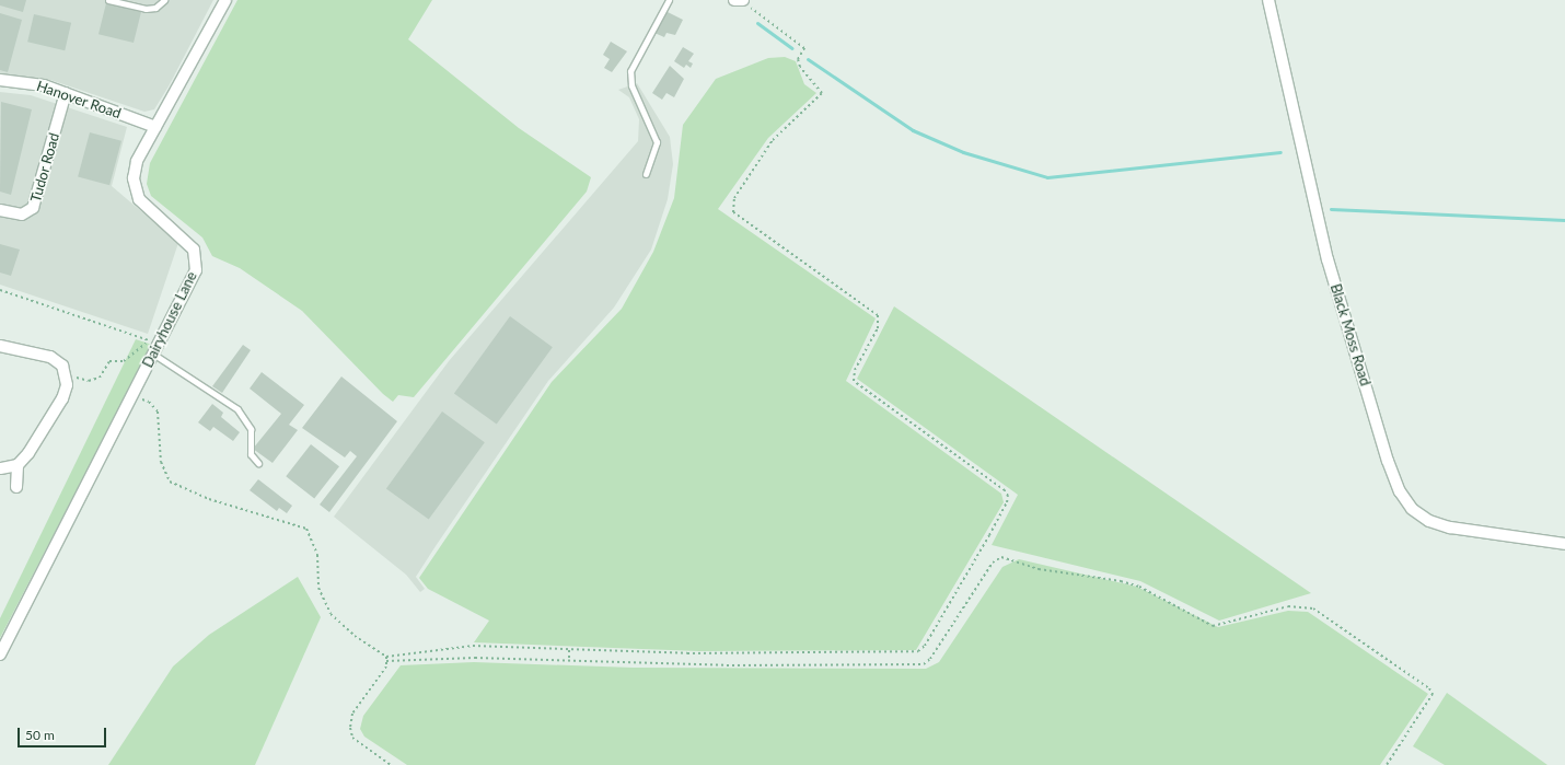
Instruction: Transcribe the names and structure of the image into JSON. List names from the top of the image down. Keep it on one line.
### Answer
{"streets":{"street":["Hanover Road","Tudor Road","Dairyhouse Lane","Black Moss Road"]},"crossings":[["Hanover Road","Tudor Road"],["Hanover Road","Dairyhouse Lane"]],"scale_bar":"50 m"}
